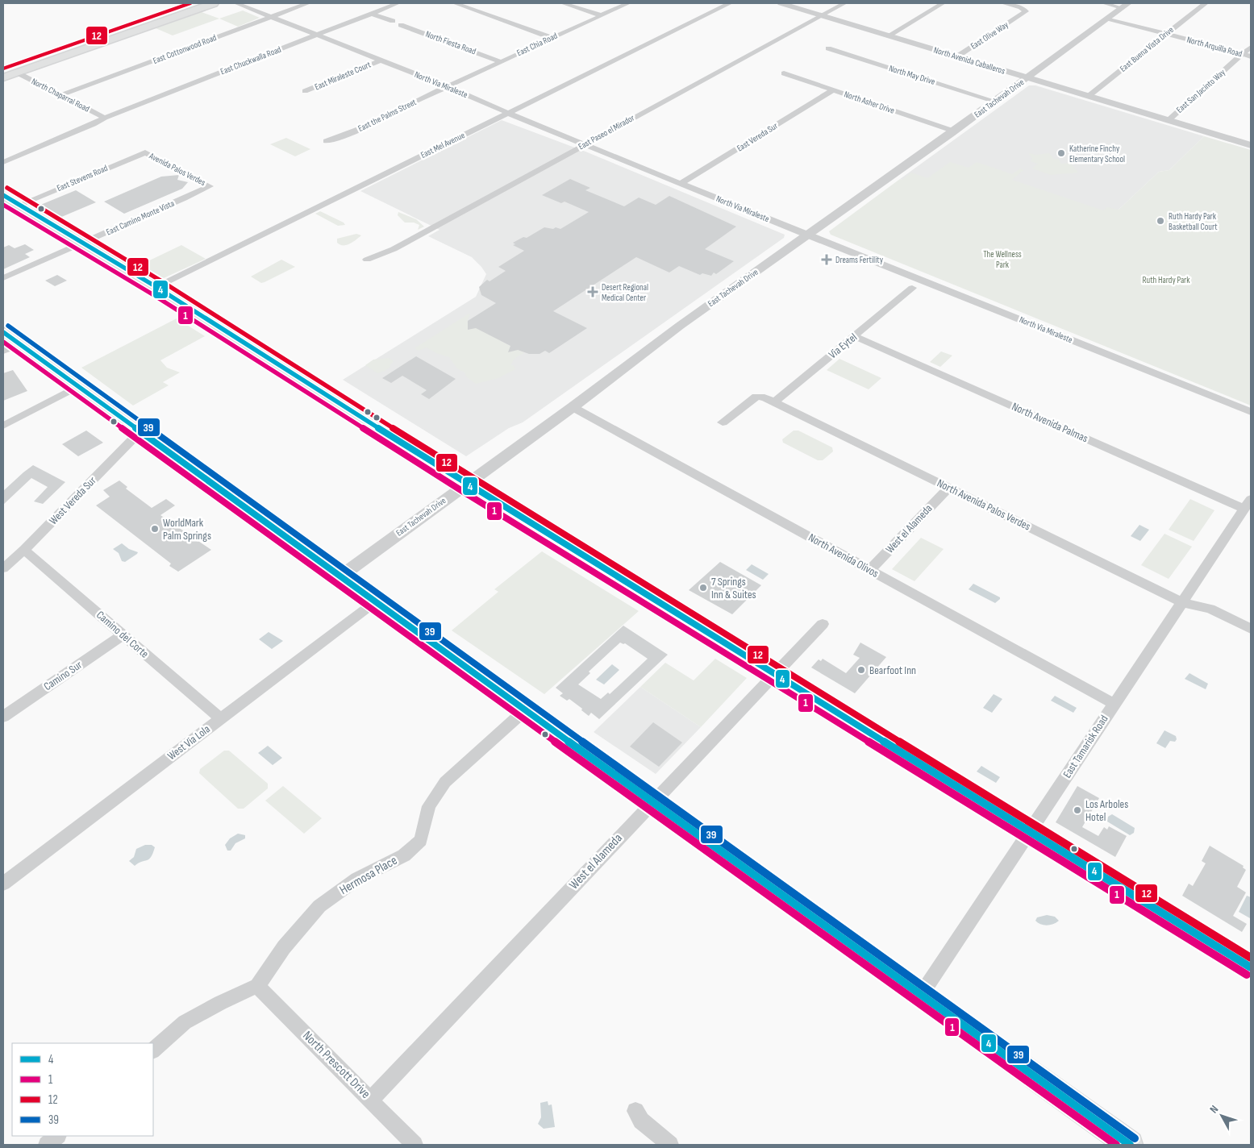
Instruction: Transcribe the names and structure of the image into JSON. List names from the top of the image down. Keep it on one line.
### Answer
{"streets":{"street":["East Olive Way","North Fiesta Road","East Chia Road","North Arquilla Road","East Cottonwood Road","East Buena Vista Drive","East Chuckwalla Road","North Avenida Caballeros","North May Drive","East Miraleste Court","North Via Miraleste","East San Jacinto Way","North Chaparral Road","East Tachevah Drive","North Asher Drive","East the Palms Street","East Paseo el Mirador","East Vereda Sur","East Mel Avenue","Avenida Palos Verdes","East Stevens Road","East Camino Monte Vista","Via Eytel","North Avenida Palmas","West Vereda Sur","North Avenida Palos Verdes","West el Alameda","North Avenida Olivos","Camino del Corte","Camino Sur","West Via Lola","East Tamarisk Road","Hermosa Place","North Prescott Drive"]},"crossings":[["East Olive Way","North Avenida Caballeros"],["North Fiesta Road","East Chia Road"],["East Chia Road","North Via Miraleste"],["East Chia Road","East the Palms Street"],["North Arquilla Road","East Buena Vista Drive"],["North Arquilla Road","East San Jacinto Way"],["North Arquilla Road","East Tachevah Drive"],["East Cottonwood Road","North Via Miraleste"],["East Cottonwood Road","North Chaparral Road"],["East Buena Vista Drive","North Avenida Caballeros"],["East Chuckwalla Road","North Via Miraleste"],["East Chuckwalla Road","North Chaparral Road"],["North Avenida Caballeros","East San Jacinto Way"],["North Avenida Caballeros","East Tachevah Drive"],["North Avenida Caballeros","East Paseo el Mirador"],["North May Drive","East Tachevah Drive"],["East Miraleste Court","North Via Miraleste"],["North Via Miraleste","East Tachevah Drive"],["North Via Miraleste","East the Palms Street"],["North Via Miraleste","East Paseo el Mirador"],["North Via Miraleste","East Vereda Sur"],["North Via Miraleste","East Mel Avenue"],["East Tachevah Drive","North Asher Drive"],["East Tachevah Drive","North Avenida Olivos"],["North Asher Drive","East Vereda Sur"],["Avenida Palos Verdes","East Stevens Road"],["Avenida Palos Verdes","East Camino Monte Vista"],["Via Eytel","North Avenida Palmas"],["Via Eytel","North Avenida Palos Verdes"],["North Avenida Palmas","East Tamarisk Road"],["West Vereda Sur","Camino del Corte"],["North Avenida Palos Verdes","West el Alameda"],["North Avenida Palos Verdes","East Tamarisk Road"],["West el Alameda","North Avenida Olivos"],["West el Alameda","North Prescott Drive"],["North Avenida Olivos","East Tamarisk Road"],["Camino del Corte","Camino Sur"],["Camino del Corte","West Via Lola"],["Hermosa Place","North Prescott Drive"]],"parks":["The Wellness Park","Ruth Hardy Park"],"places":{"other":["Katherine Finchy Elementary School","Ruth Hardy Park Basketball Court","WorldMark Palm Springs","7 Springs Inn & Suites","Bearfoot Inn","Los Arboles Hotel"],"health":["Dreams Fertility","Desert Regional Medical Center"]},"lines":["transit line 12","transit line 4","transit line 1","transit line 39"],"legend":["4","1","12","39"],"north":"top left"}
